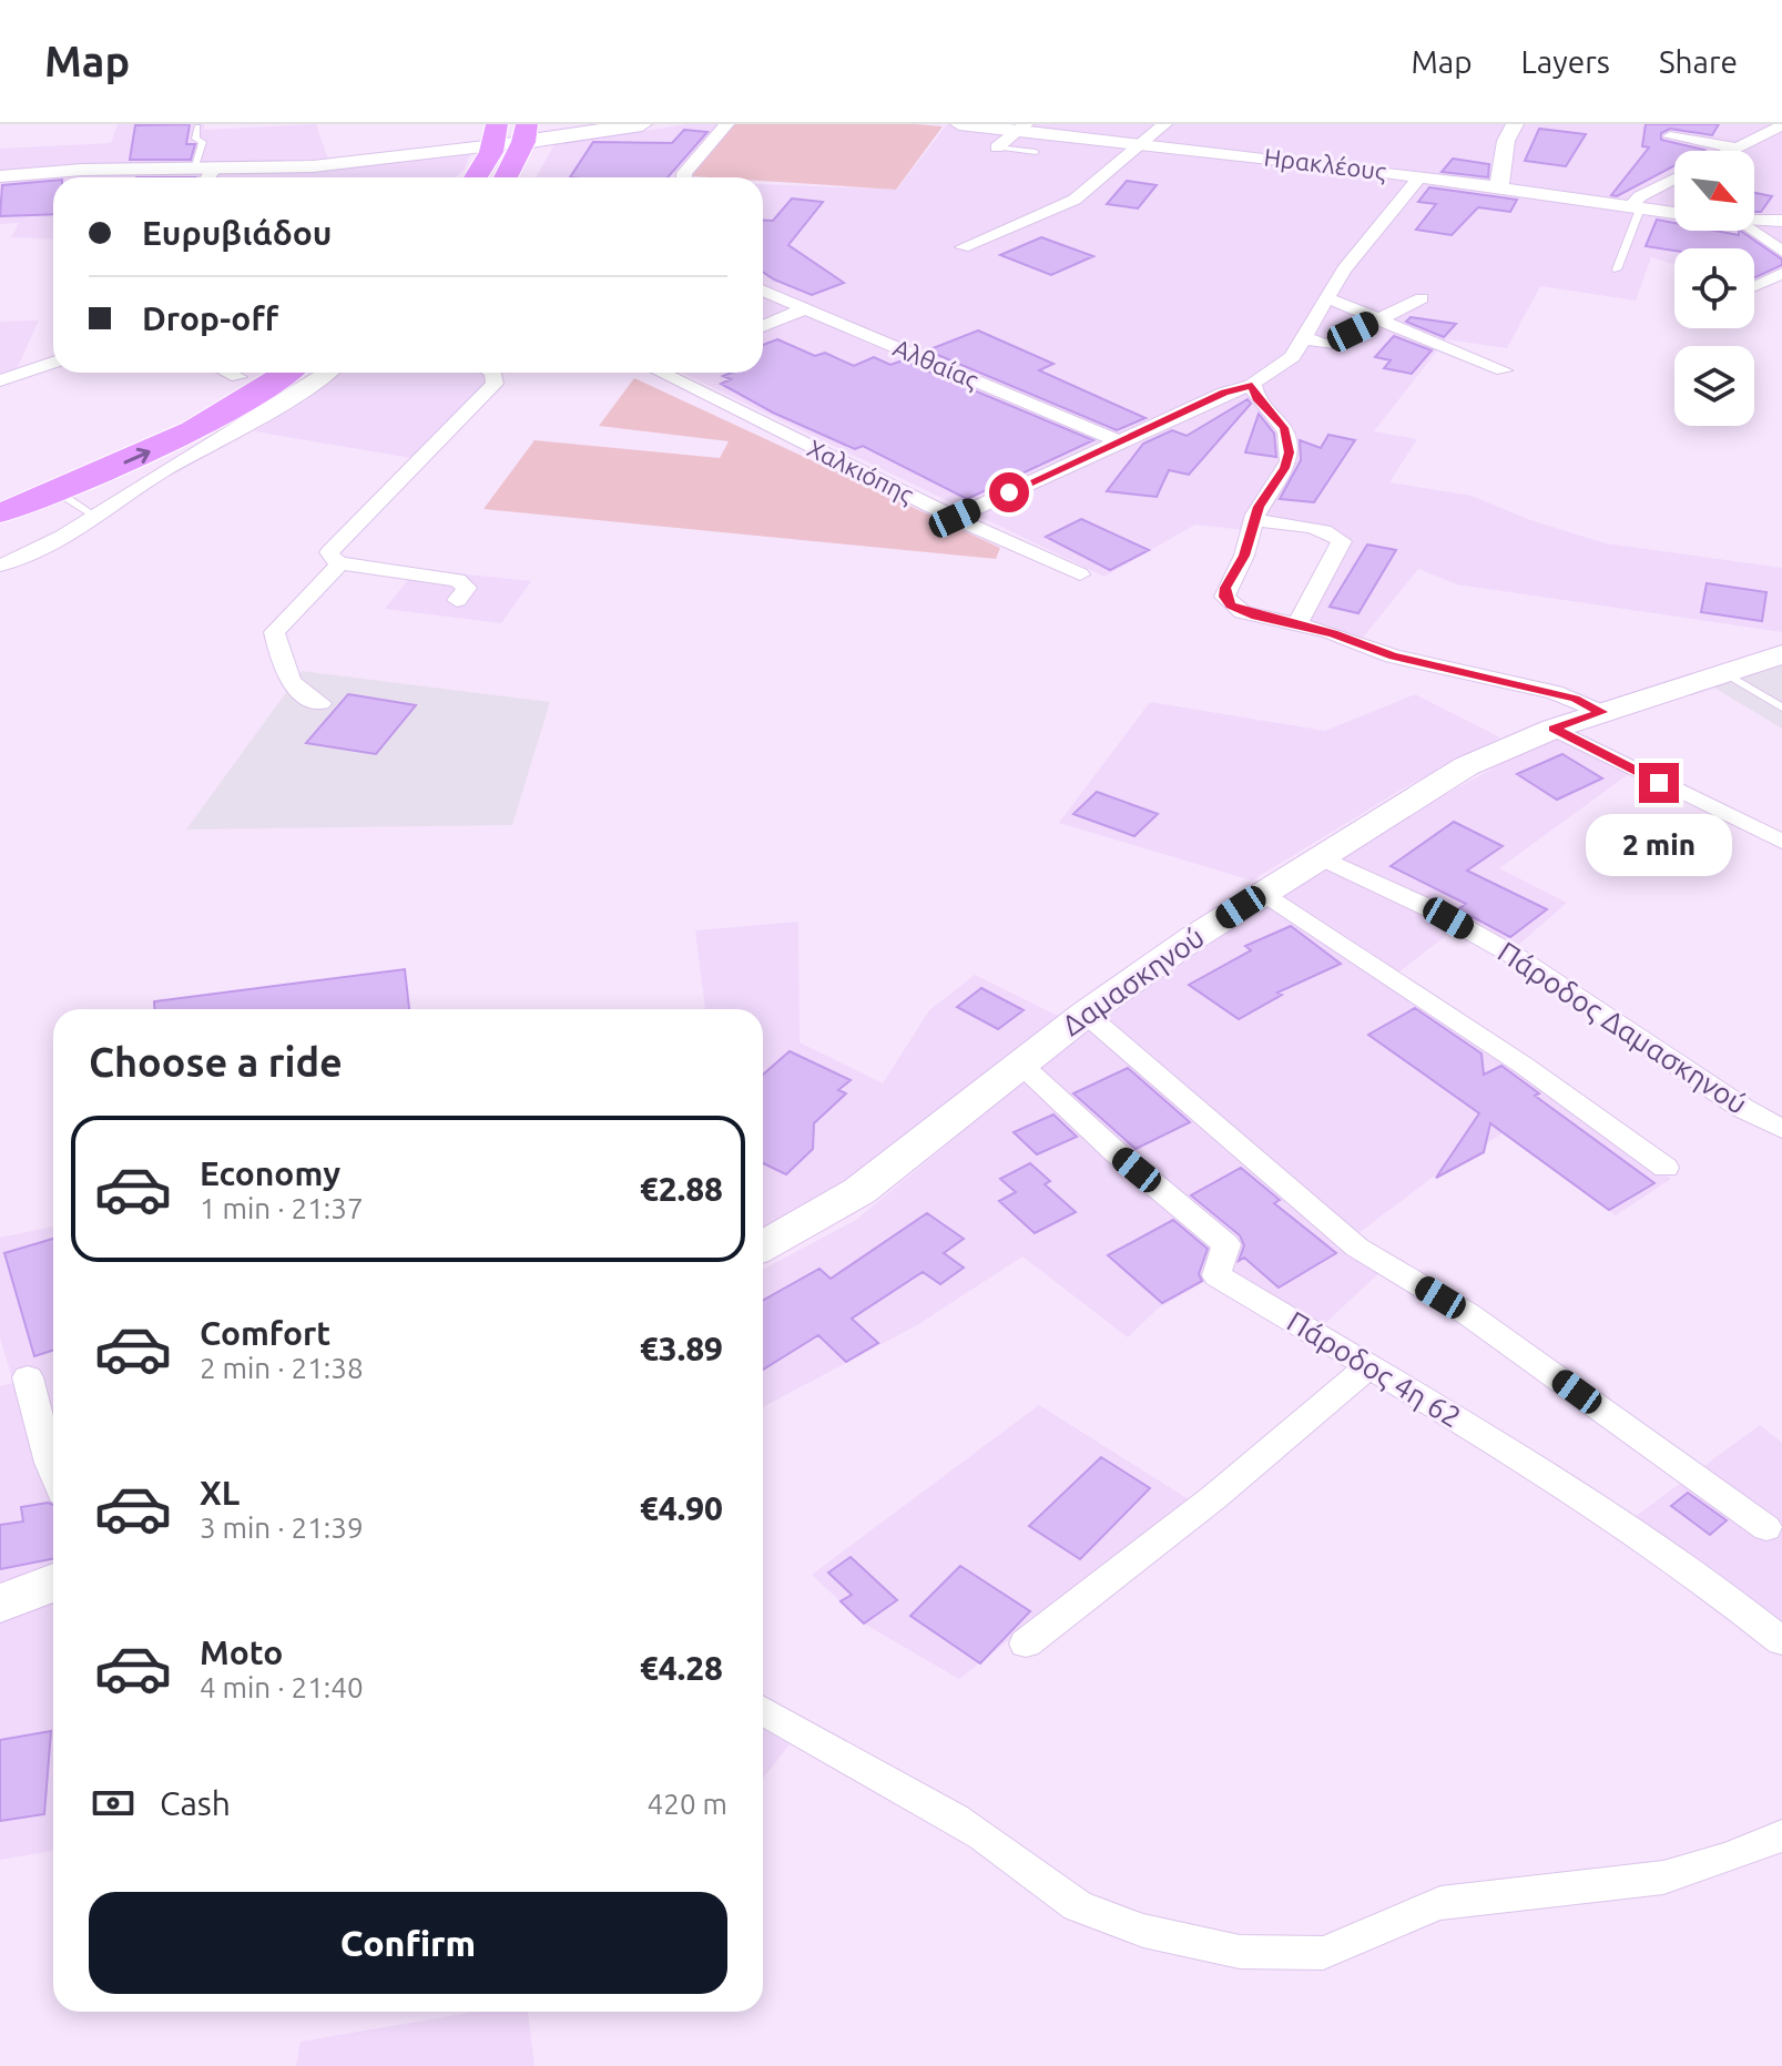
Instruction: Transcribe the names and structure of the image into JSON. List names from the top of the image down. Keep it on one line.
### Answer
{"streets":{"main road":["Δαμασκηνού"],"street":["Ηρακλέους","Αλθαίας","Χαλκιόπης","Πάροδος Δαμασκηνού","Πάροδος 4η 62"]},"crossings":[["Δαμασκηνού","Πάροδος Δαμασκηνού"],["Δαμασκηνού","Πάροδος 4η 62"]],"north":"bottom right","page":{"header":"Map","nav":["Map","Layers","Share"],"banner":["Ευρυβιάδου","Drop-off"],"bubble":"2 min","heading":"Choose a ride","list":[{"name":"Economy","note":"1 min · 21:37","value":"€2.88"},{"name":"Comfort","note":"2 min · 21:38","value":"€3.89"},{"name":"XL","note":"3 min · 21:39","value":"€4.90"},{"name":"Moto","note":"4 min · 21:40","value":"€4.28"}],"pay":["Cash","420 m"],"buttons":"Confirm"}}
